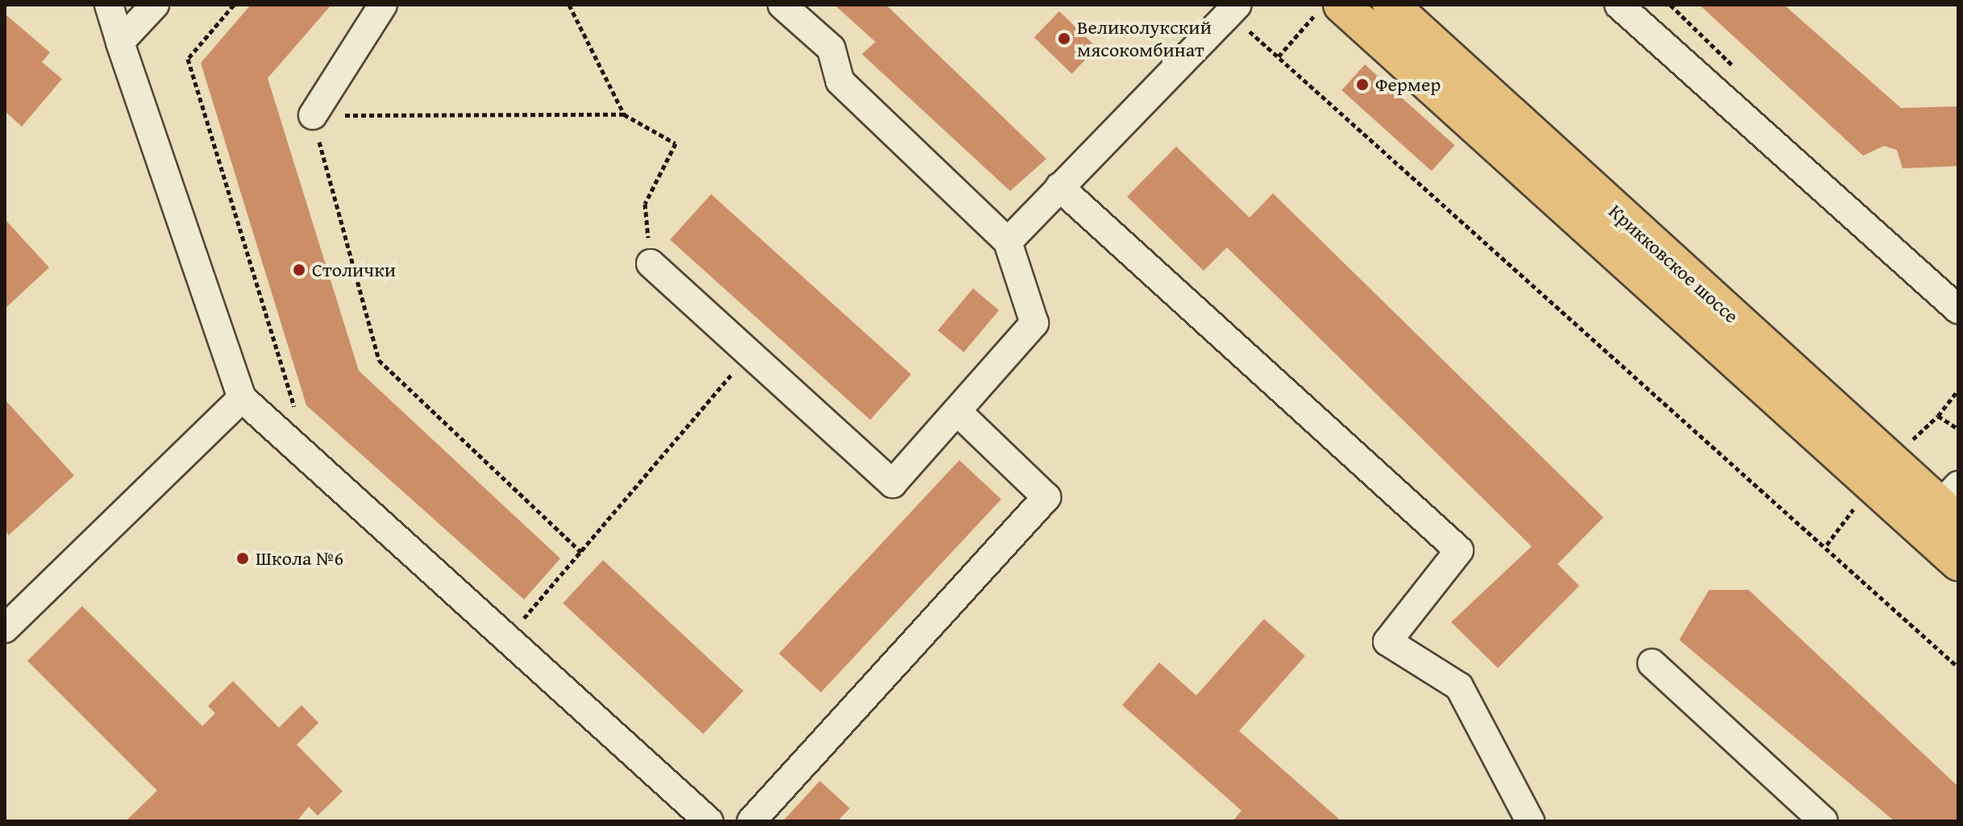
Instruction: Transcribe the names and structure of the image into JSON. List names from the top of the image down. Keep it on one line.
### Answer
{"streets":{"main road":["Крикковское шоссе"]},"places":["Великолукский мясокомбинат","Фермер","Столички","Школа №6"]}
